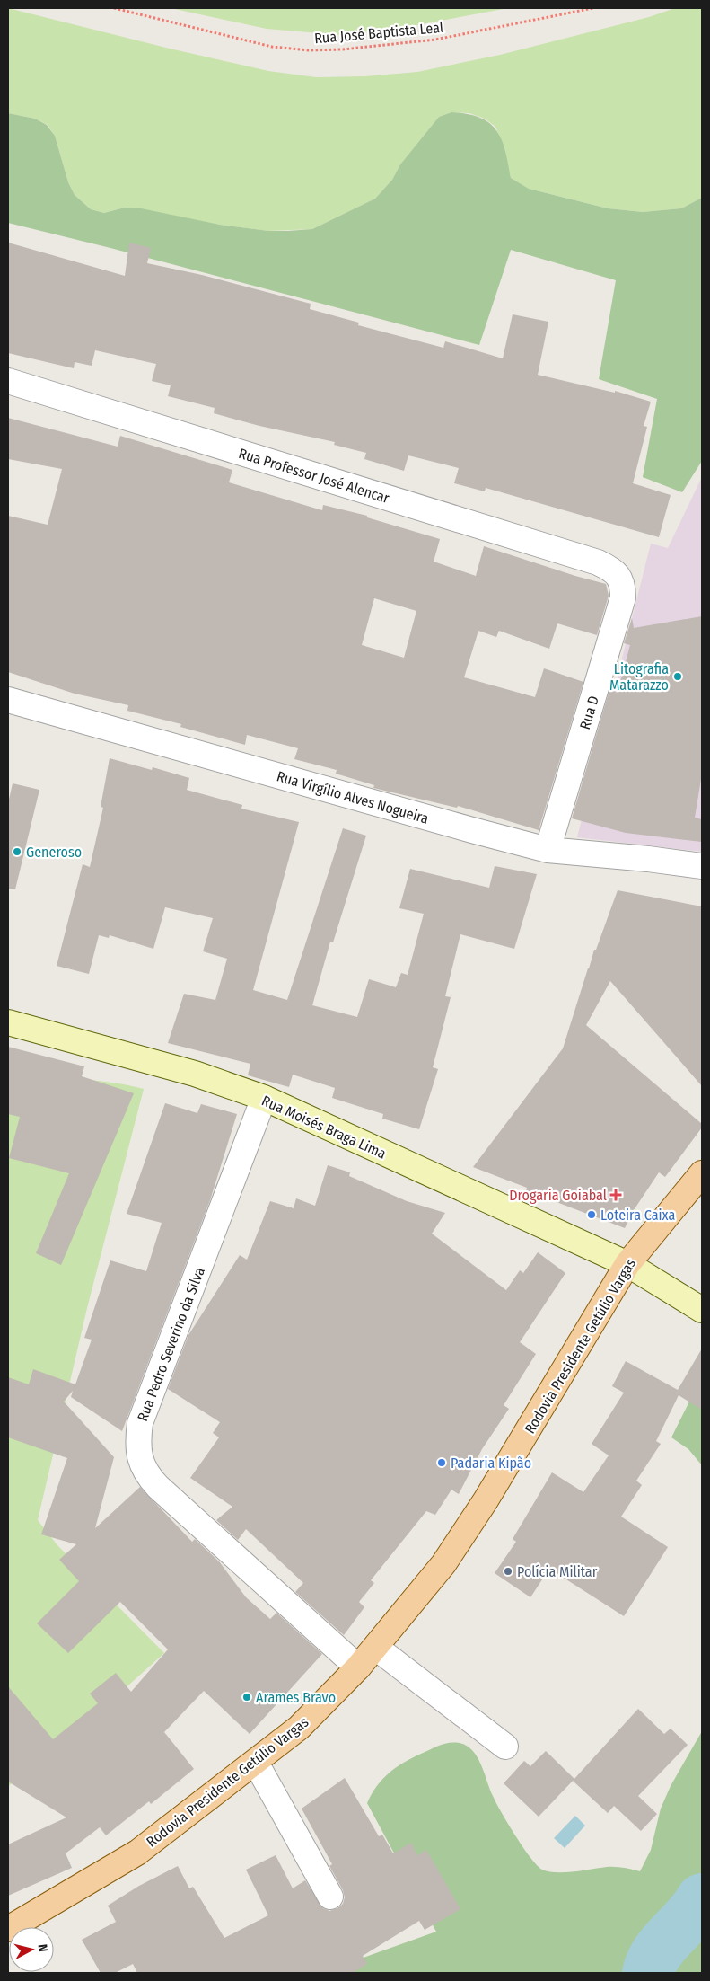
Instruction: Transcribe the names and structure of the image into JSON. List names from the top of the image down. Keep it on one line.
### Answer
{"streets":{"main road":["Rodovia Presidente Getúlio Vargas"],"street":["Rua Professor José Alencar","Rua D","Rua Virgílio Alves Nogueira","Rua Moisés Braga Lima","Rua Pedro Severino da Silva"],"path":["Rua José Baptista Leal"]},"crossings":[["Rua Professor José Alencar","Rua D"],["Rua D","Rua Virgílio Alves Nogueira"],["Rua Moisés Braga Lima","Rua Pedro Severino da Silva"],["Rua Moisés Braga Lima","Rodovia Presidente Getúlio Vargas"],["Rua Pedro Severino da Silva","Rodovia Presidente Getúlio Vargas"]],"places":{"other":["Litografia Matarazzo","Generoso","Loteira Caixa","Padaria Kipão","Polícia Militar","Arames Bravo"],"health":["Drogaria Goiabal"]},"north":"right"}
